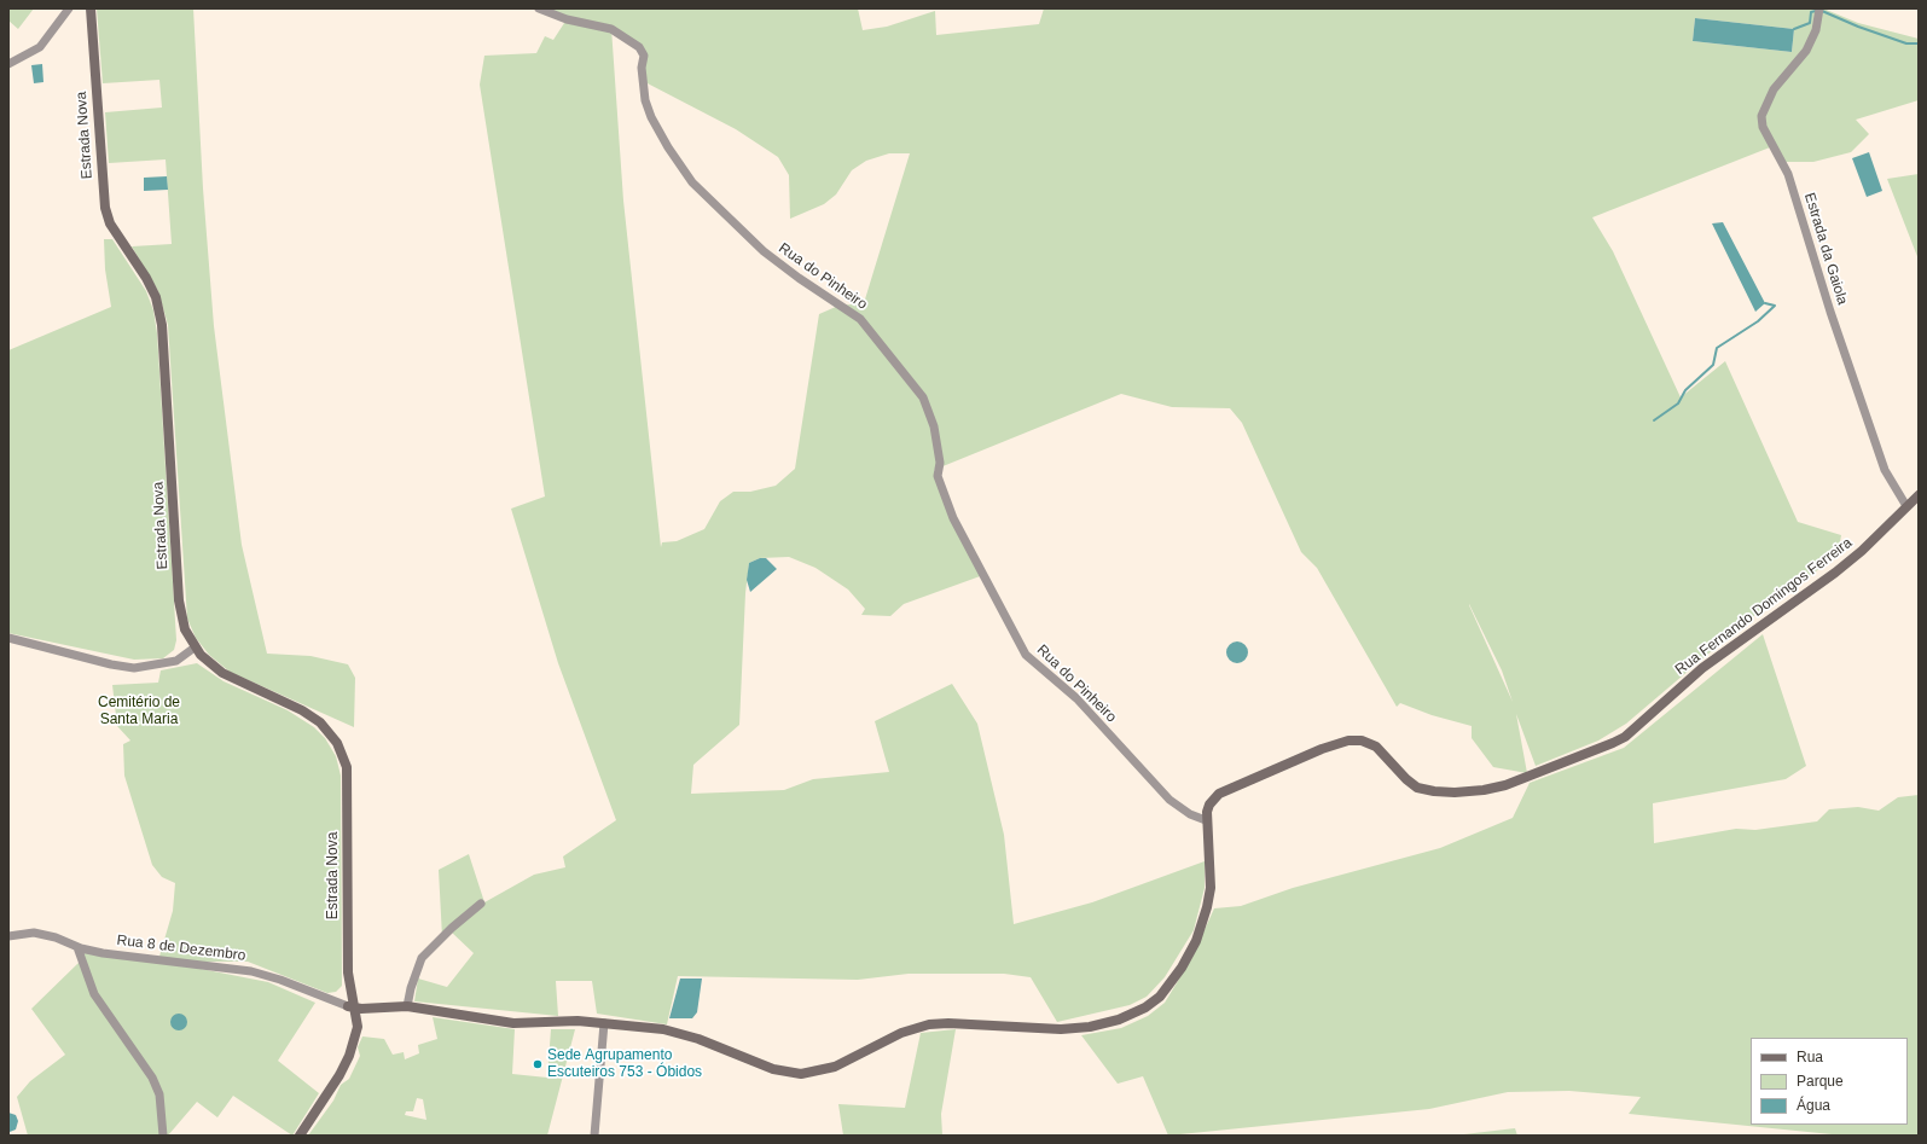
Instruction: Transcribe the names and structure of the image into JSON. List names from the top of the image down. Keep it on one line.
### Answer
{"streets":{"street":["Estrada Nova","Estrada da Gaiola","Rua do Pinheiro","Rua Fernando Domingos Ferreira","Rua 8 de Dezembro"]},"crossings":[["Estrada Nova","Rua 8 de Dezembro"],["Estrada da Gaiola","Rua Fernando Domingos Ferreira"],["Rua do Pinheiro","Rua Fernando Domingos Ferreira"],["Rua Fernando Domingos Ferreira","Rua 8 de Dezembro"]],"parks":["Cemitério de Santa Maria"],"places":["Sede Agrupamento Escuteiros 753 - Óbidos"],"legend":["Rua","Parque","Água"]}
